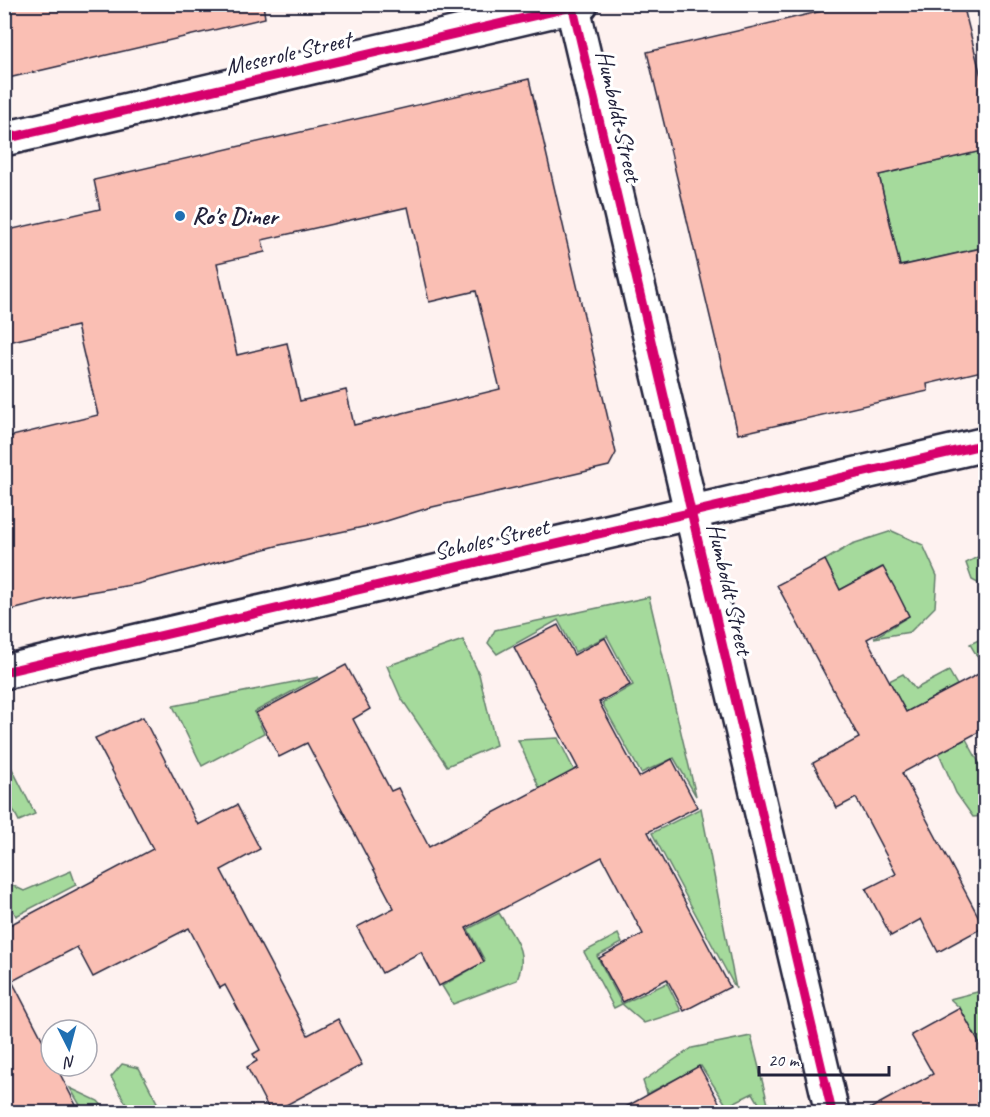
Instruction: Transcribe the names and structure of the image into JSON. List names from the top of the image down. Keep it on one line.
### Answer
{"streets":{"street":["Meserole Street","Humboldt Street","Scholes Street"]},"crossings":[["Meserole Street","Humboldt Street"],["Humboldt Street","Scholes Street"]],"places":["Ro's Diner"],"scale_bar":"20 m","north":"bottom"}
